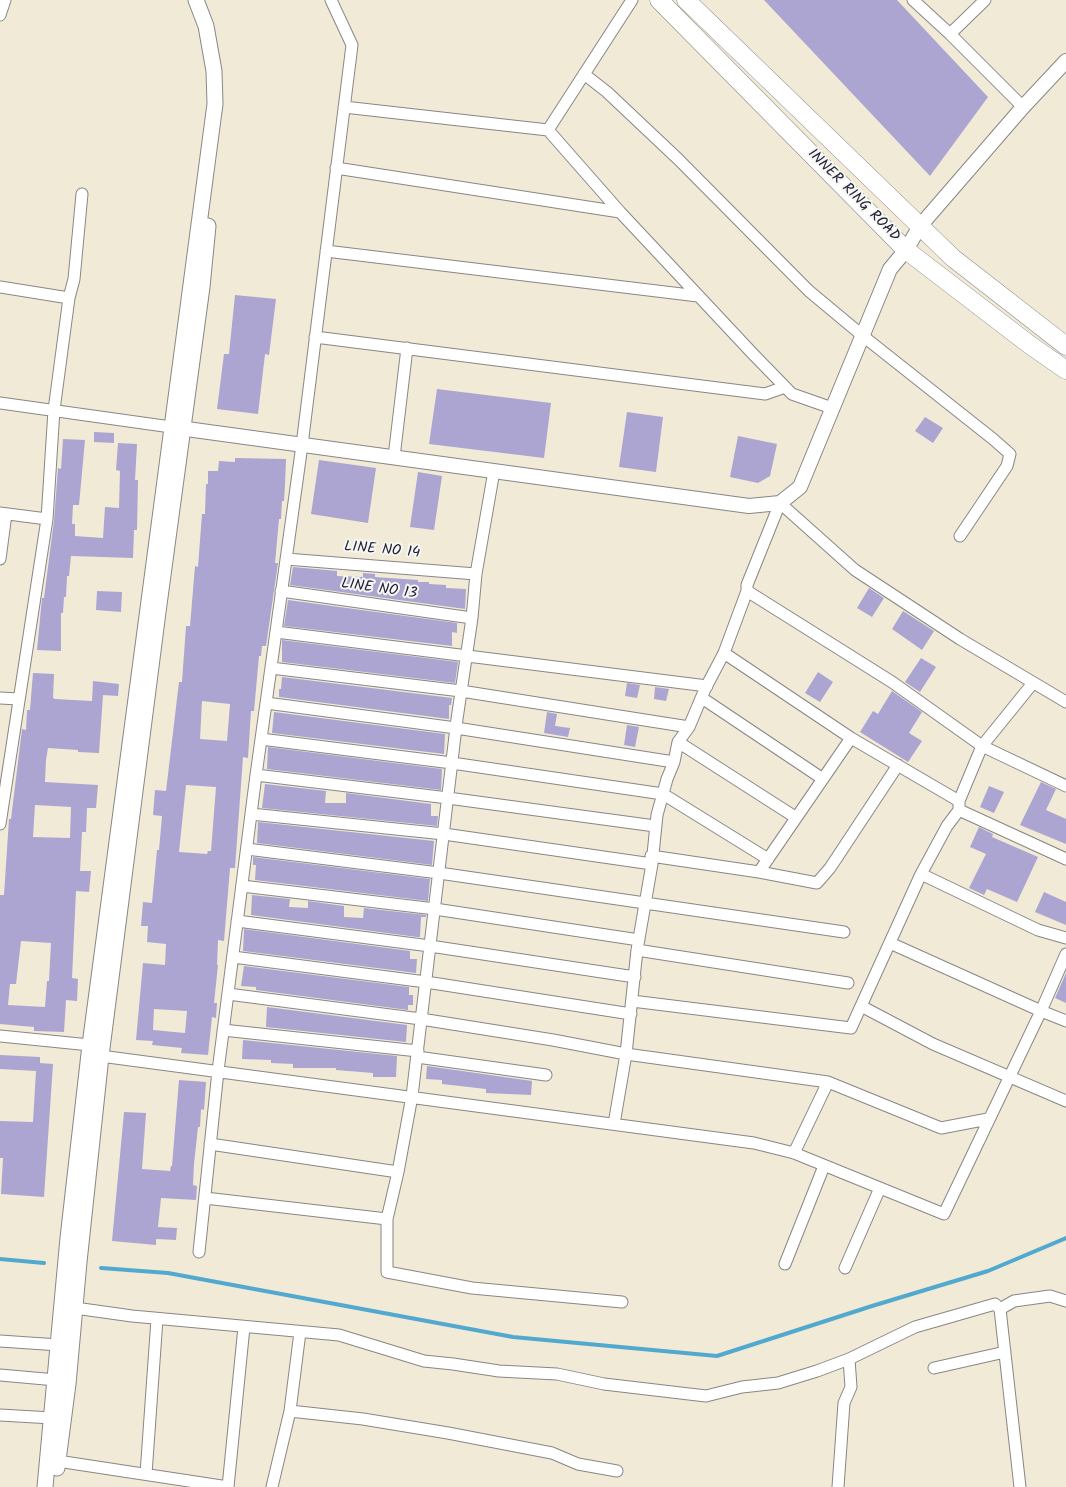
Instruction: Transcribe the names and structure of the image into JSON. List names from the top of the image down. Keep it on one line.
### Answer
{"streets":{"highway":["INNER RING ROAD"],"street":["LINE NO 14","LINE NO 13"]}}
